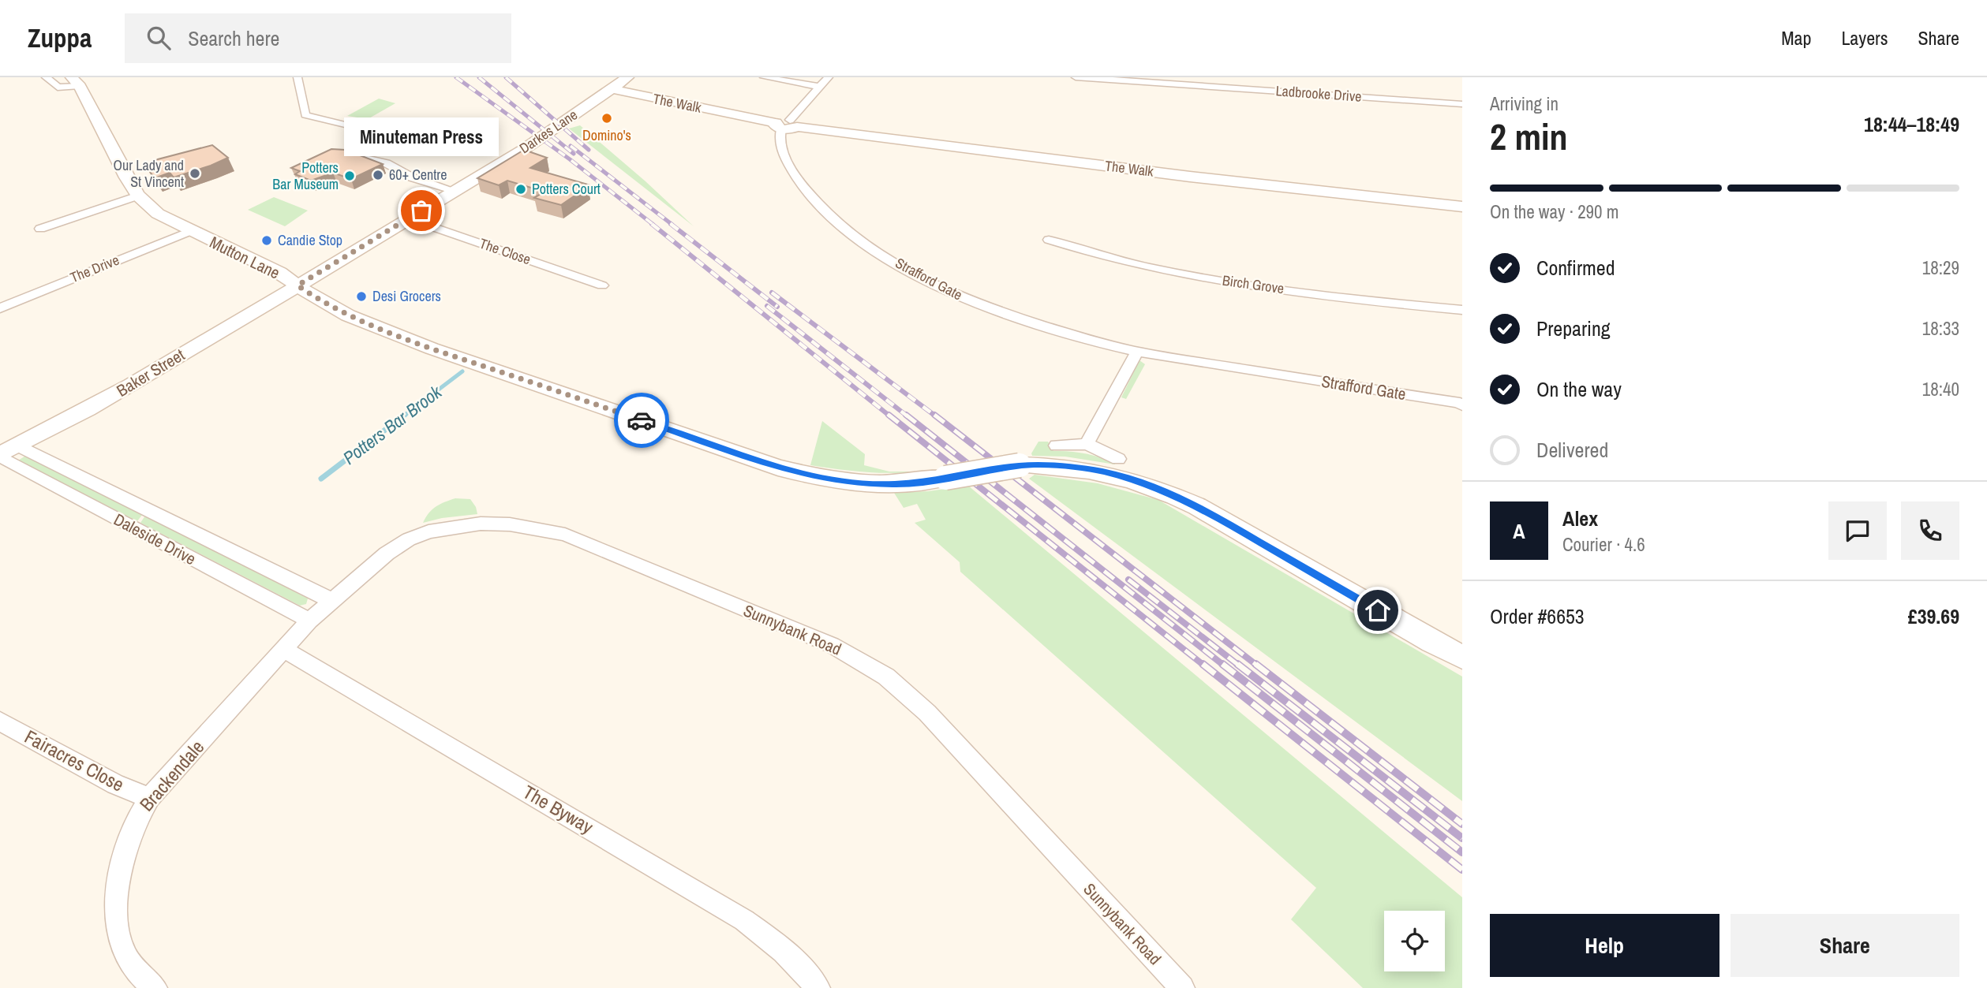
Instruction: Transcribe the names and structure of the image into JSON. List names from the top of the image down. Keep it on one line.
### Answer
{"streets":{"street":["Ladbrooke Drive","The Walk","Darkes Lane","The Close","Mutton Lane","The Drive","Strafford Gate","Birch Grove","Baker Street","Daleside Drive","Sunnybank Road","Fairacres Close","Brackendale","The Byway"]},"crossings":[["The Walk","Darkes Lane"],["The Walk","Strafford Gate"],["Darkes Lane","The Close"],["Darkes Lane","Mutton Lane"],["Darkes Lane","Baker Street"],["Mutton Lane","The Drive"],["Mutton Lane","Baker Street"],["Baker Street","Daleside Drive"],["Daleside Drive","Sunnybank Road"],["Daleside Drive","Brackendale"],["Sunnybank Road","Brackendale"],["Fairacres Close","Brackendale"],["Brackendale","The Byway"]],"water":["Potters Bar Brook"],"places":["Domino's","Our Lady and St Vincent","60+ Centre","Potters Bar Museum","Potters Court","Minuteman Press","Candie Stop","Desi Grocers"],"page":{"header":"Zuppa","search":"Search here","nav":["Map","Layers","Share"],"heading":["2 min","Arriving in","18:44–18:49"],"panel":["Alex","Courier · 4.6","Order #6653","£39.69"],"bubble":"Minuteman Press","bar":"On the way · 290 m","list":[["Confirmed","18:29"],["Preparing","18:33"],["On the way","18:40"],"Delivered"],"round":"A","buttons":["Help","Share"]}}
